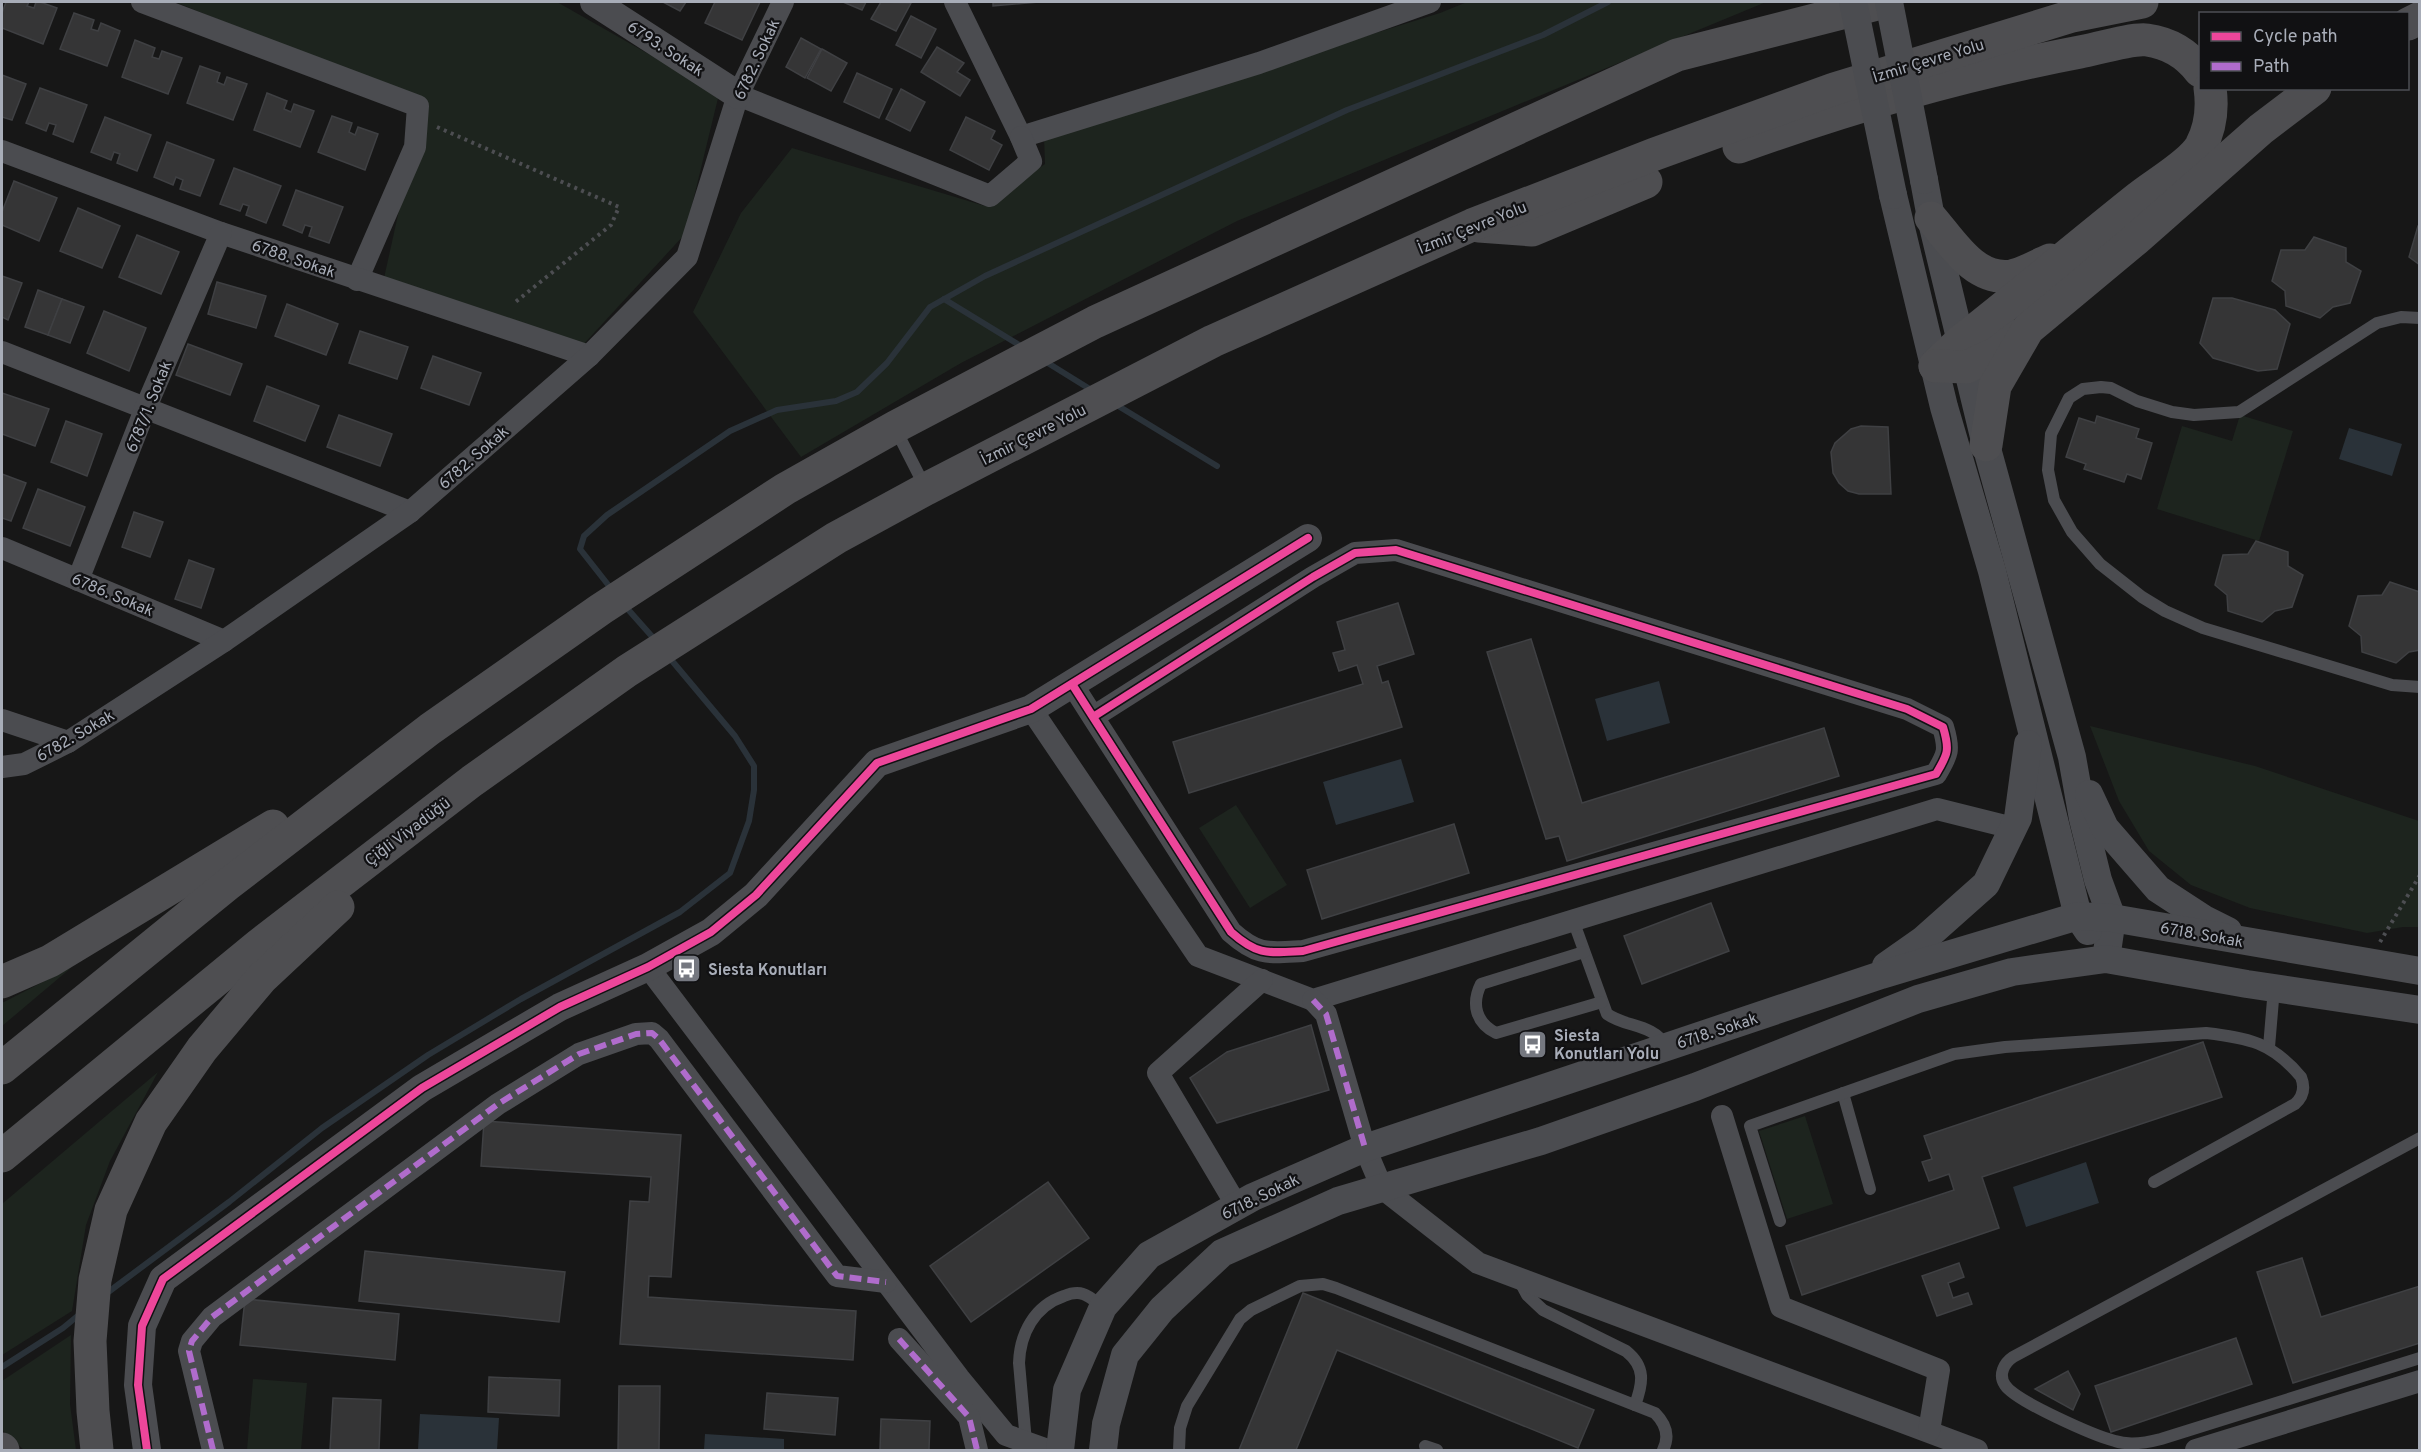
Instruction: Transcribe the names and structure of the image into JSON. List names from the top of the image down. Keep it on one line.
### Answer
{"streets":{"highway":["İzmir Çevre Yolu","Çiğli Viyadüğü"],"street":["6793. Sokak","6782. Sokak","6788. Sokak","6787/1. Sokak","6786. Sokak","6718. Sokak"]},"crossings":[["6793. Sokak","6782. Sokak"],["6782. Sokak","6788. Sokak"],["6782. Sokak","6786. Sokak"],["İzmir Çevre Yolu","Çiğli Viyadüğü"],["6788. Sokak","6787/1. Sokak"],["6787/1. Sokak","6786. Sokak"]],"places":{"bus stop":["Siesta Konutları","Siesta Konutları Yolu"]},"legend":["Cycle path","Path"]}
